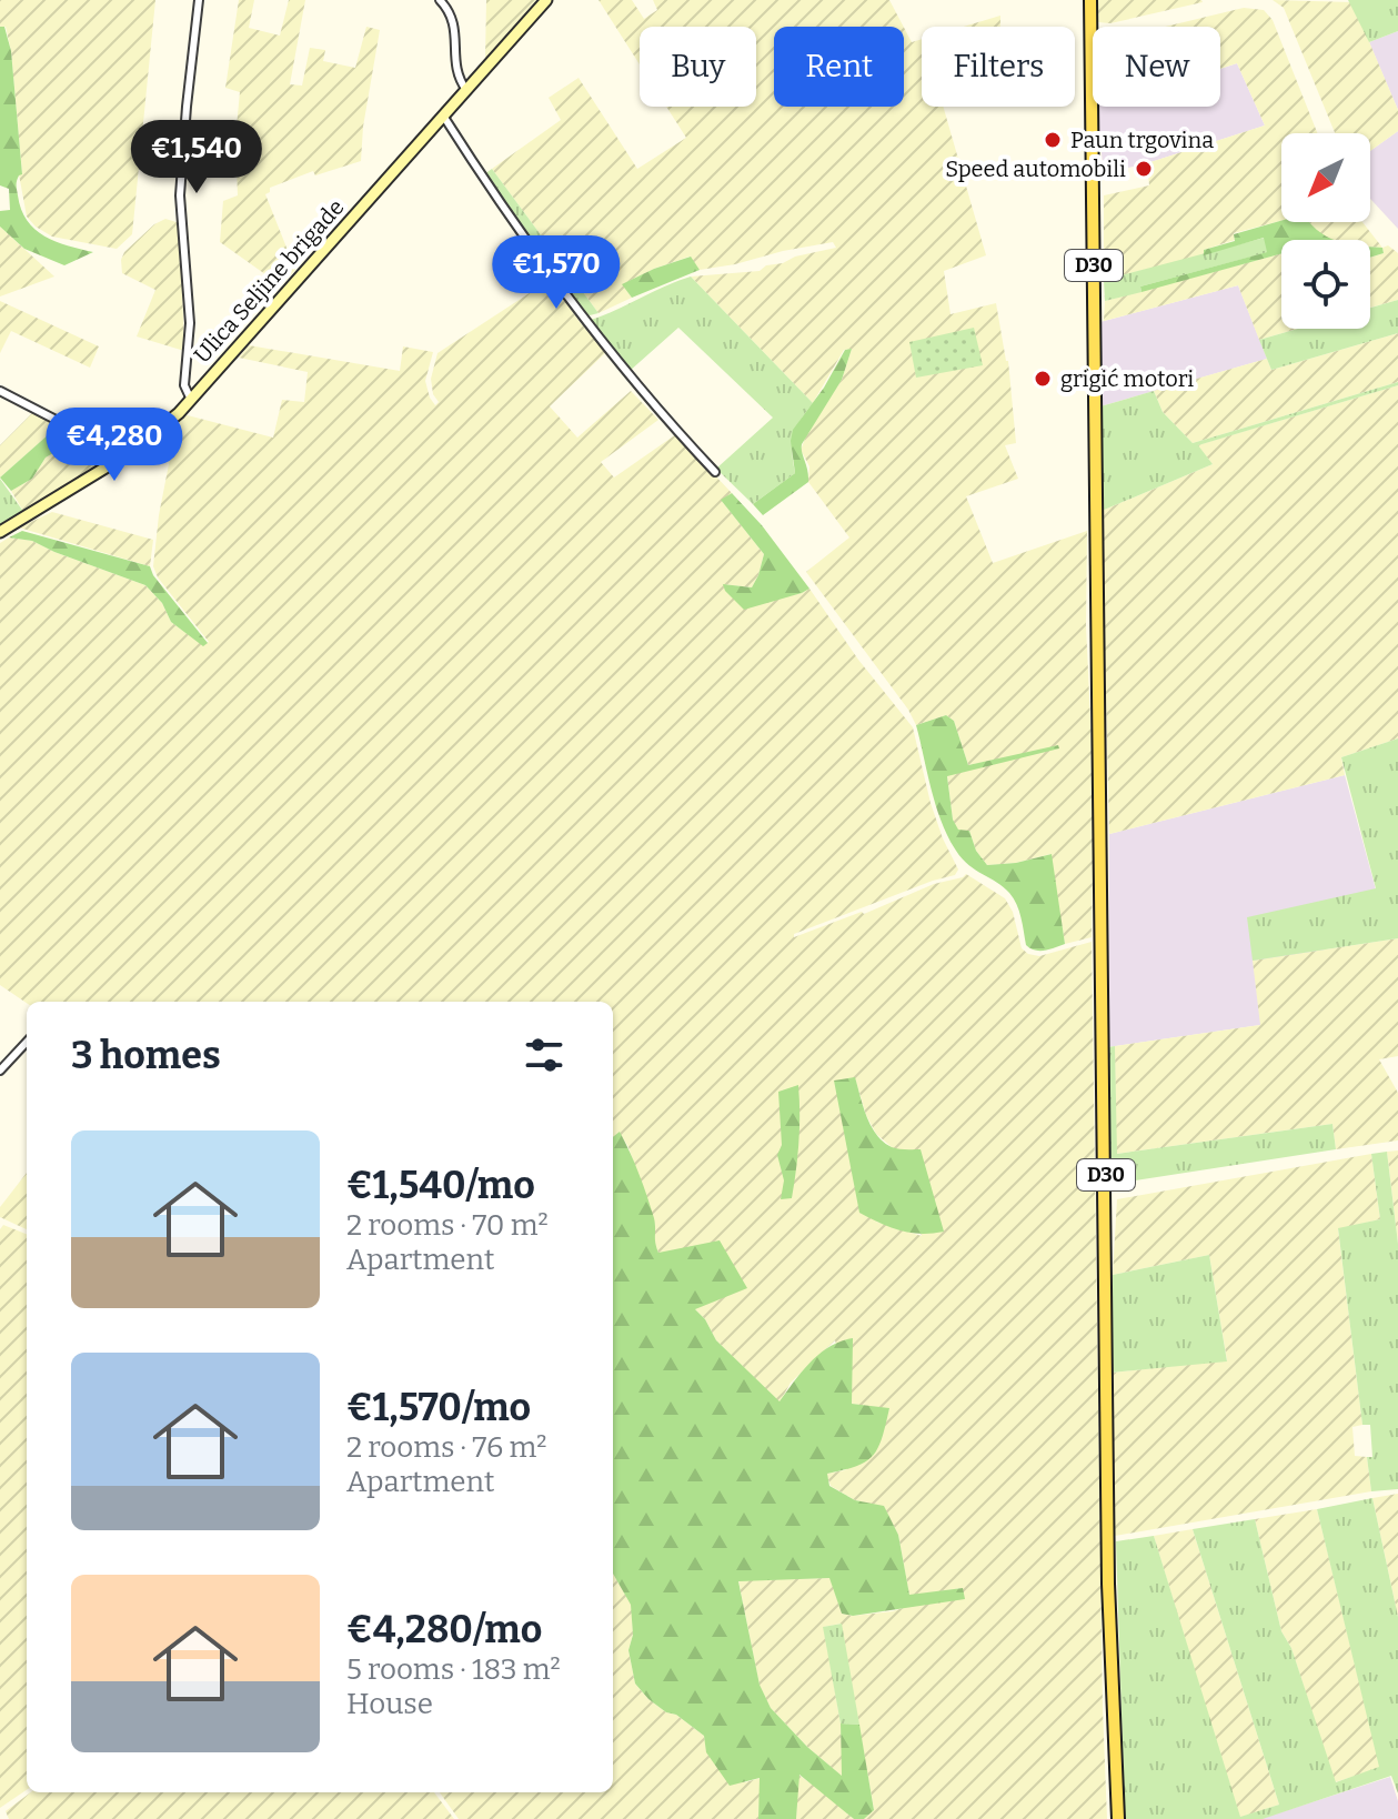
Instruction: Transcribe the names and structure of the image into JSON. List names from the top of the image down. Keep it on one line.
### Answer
{"streets":{"main road":["D30","Ulica Seljine brigade"]},"places":["Paun trgovina","Speed automobili","grigić motori"],"north":"bottom left","page":{"chip":["Buy","Rent","Filters","New"],"price":["€1,540","€1,570","€4,280"],"heading":"3 homes","list":[{"name":"€1,540/mo","note":"2 rooms · 70 m² · Apartment"},{"name":"€1,570/mo","note":"2 rooms · 76 m² · Apartment"},{"name":"€4,280/mo","note":"5 rooms · 183 m² · House"}]}}
